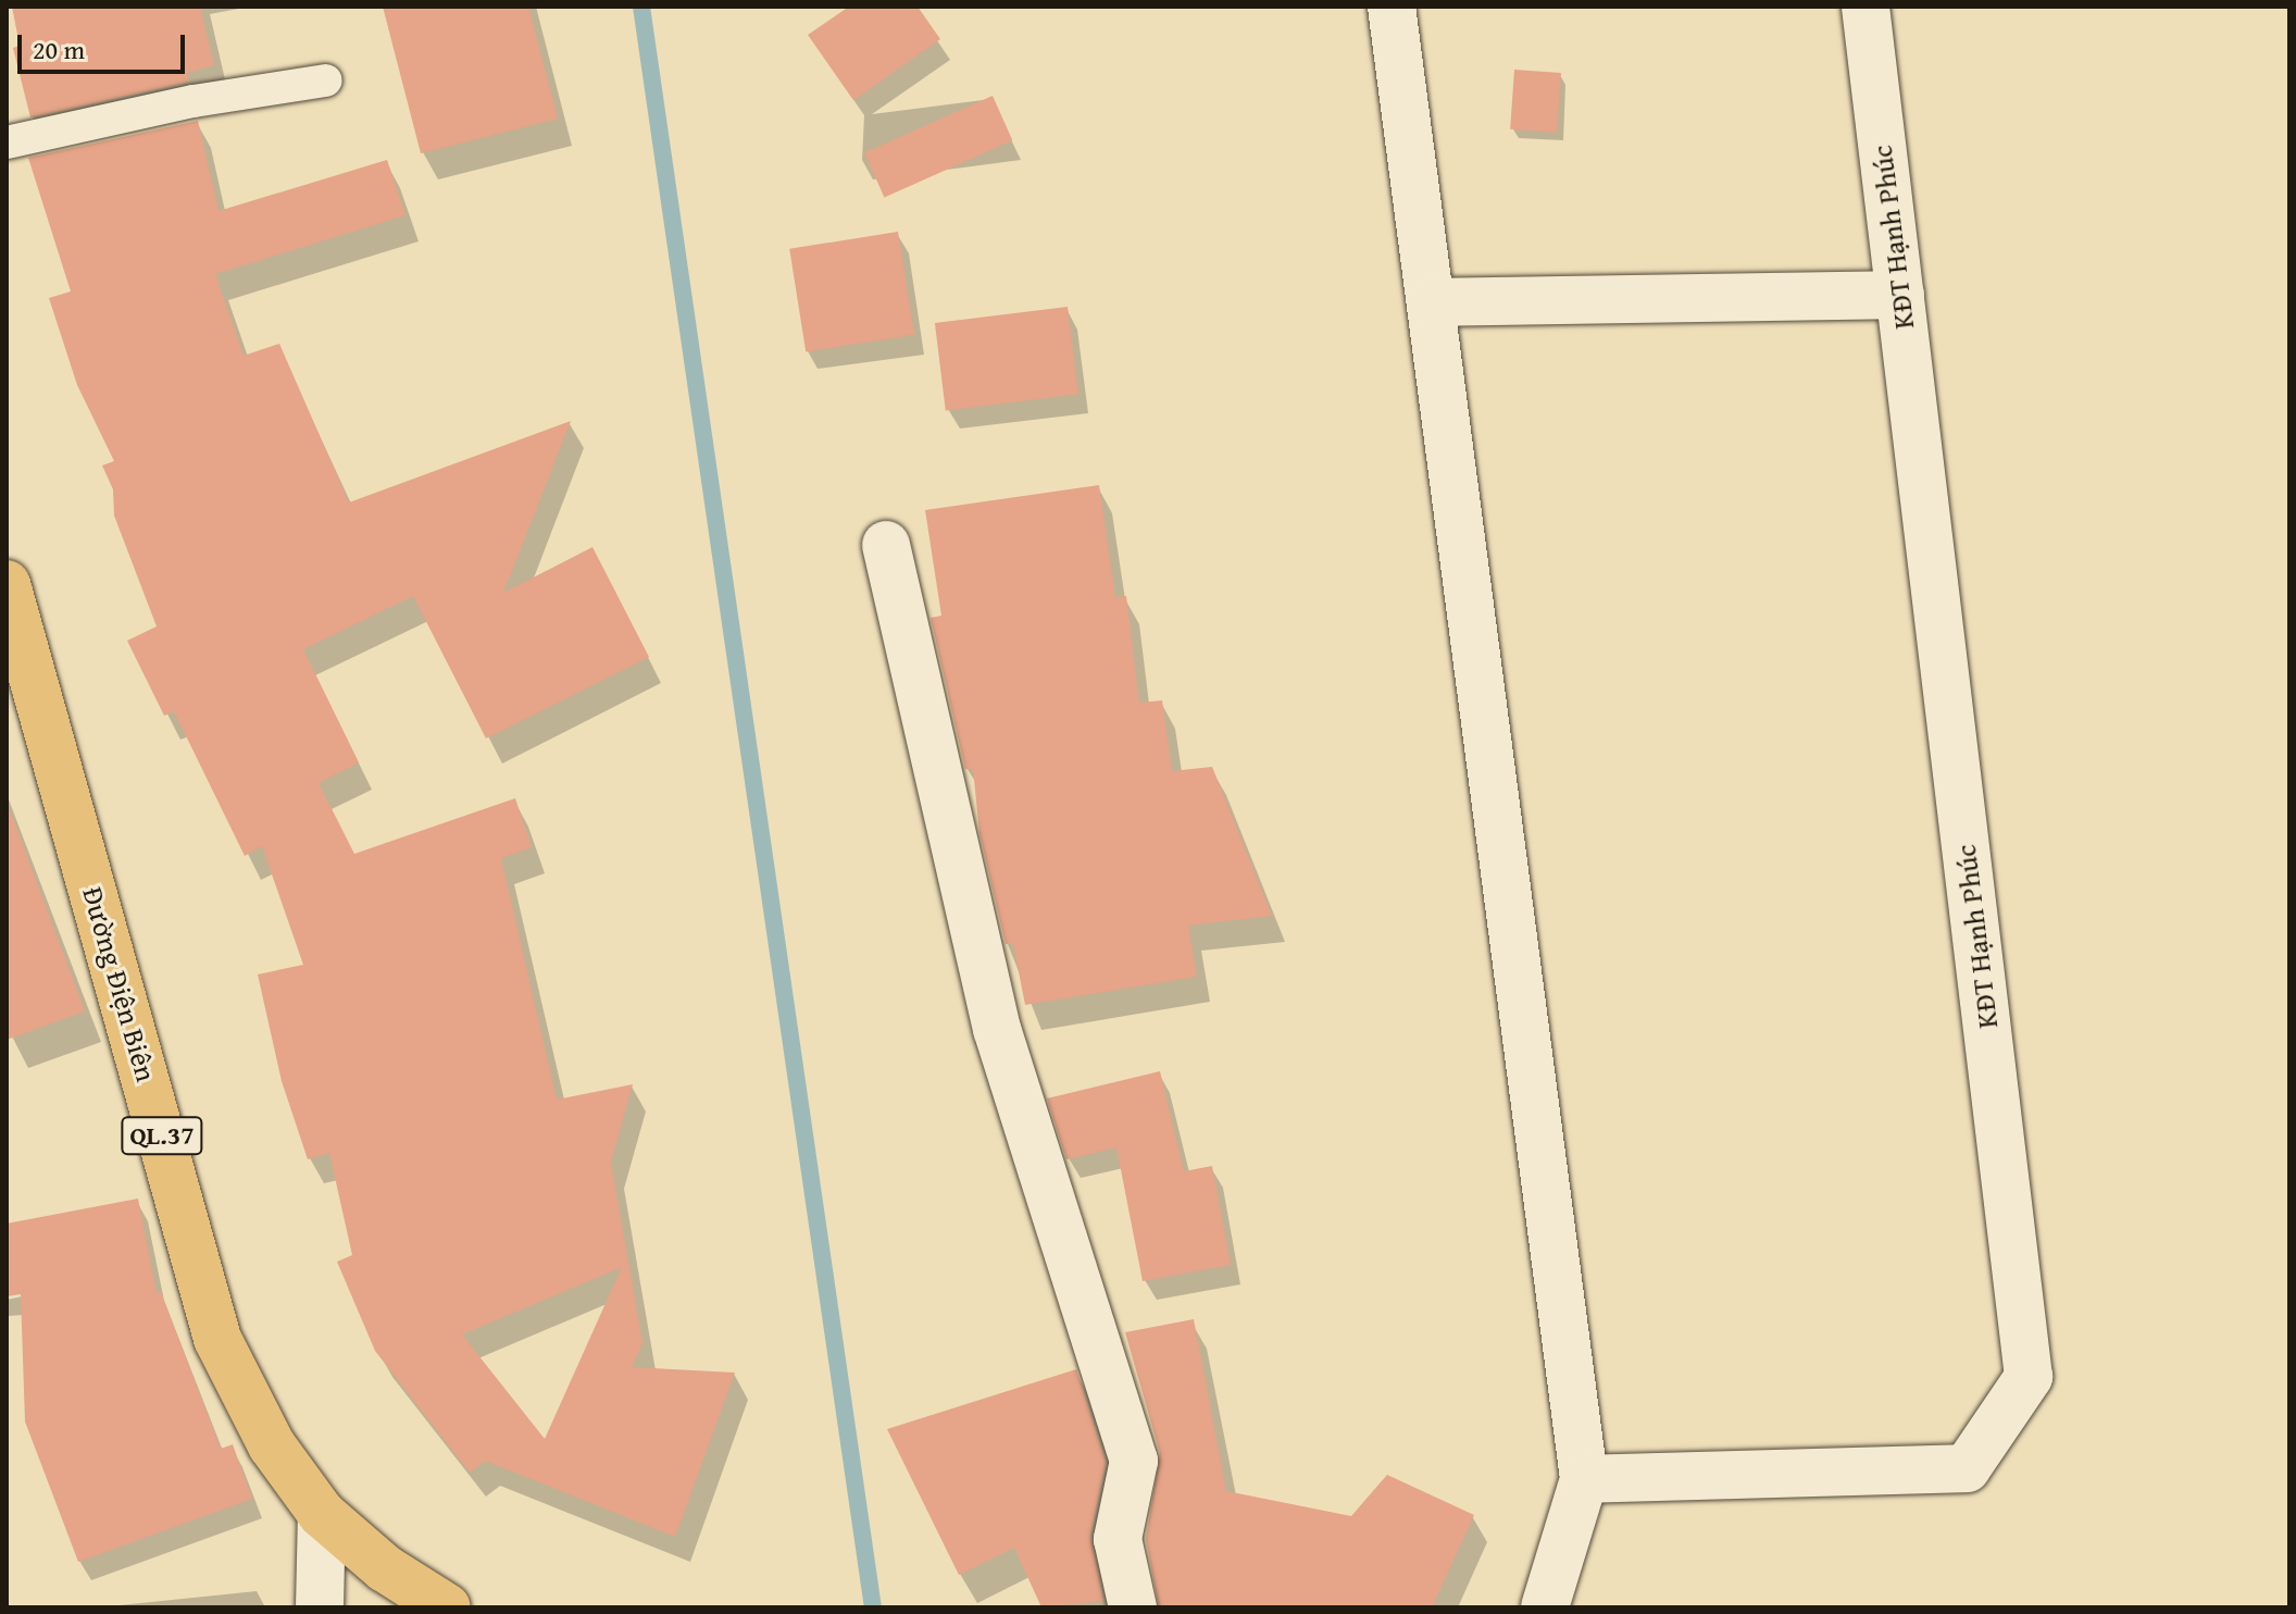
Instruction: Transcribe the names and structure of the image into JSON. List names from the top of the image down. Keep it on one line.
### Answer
{"streets":{"main road":["Đường Điện Biên","QL.37"],"street":["KĐT Hạnh Phúc"]},"scale_bar":"20 m"}
